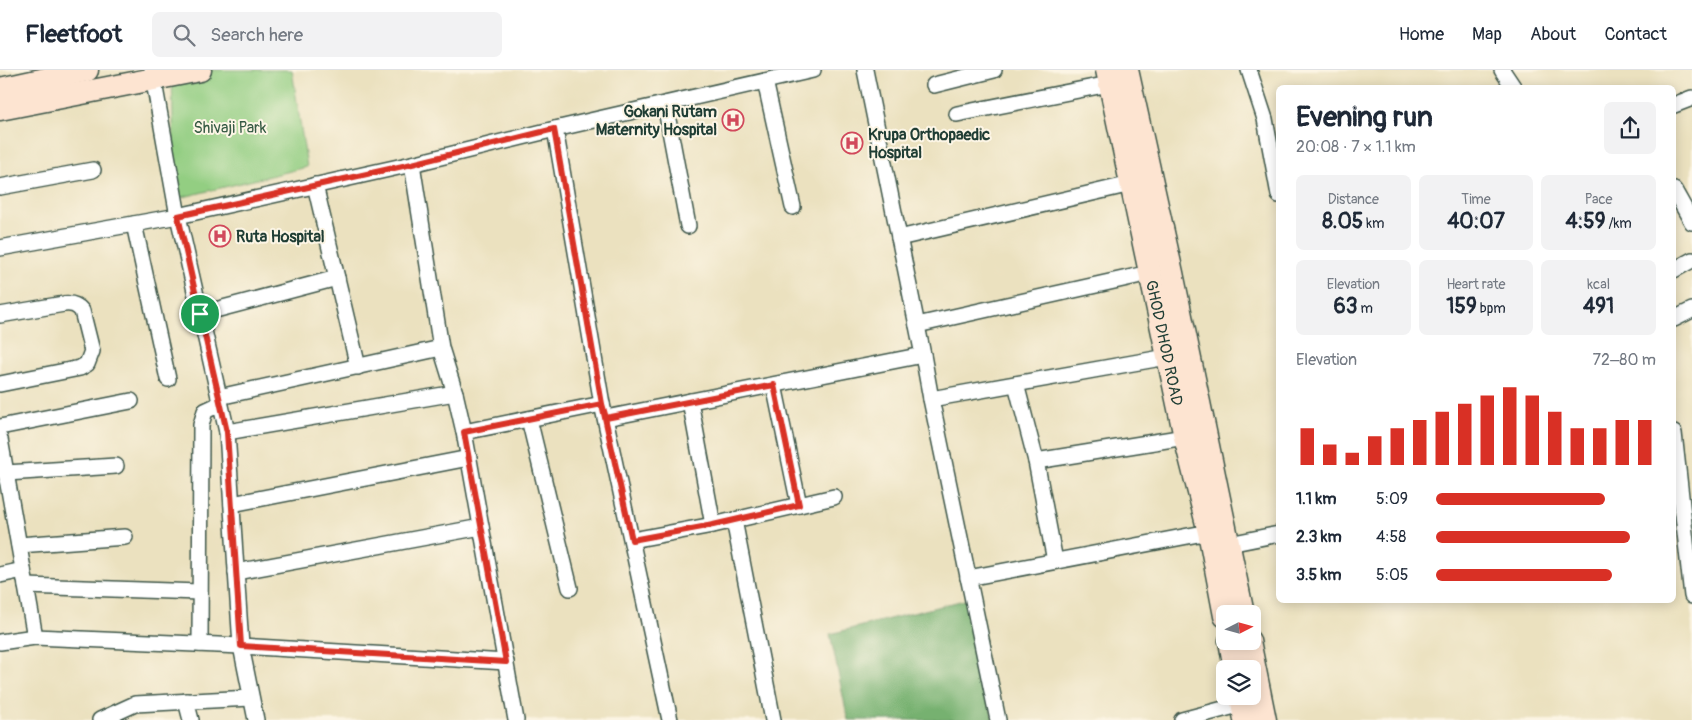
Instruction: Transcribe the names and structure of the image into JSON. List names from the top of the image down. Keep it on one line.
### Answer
{"streets":{"main road":["GHOD DHOD ROAD"]},"parks":["Shivaji Park"],"places":{"hospital":["Gokani Rutam Maternity Hospital","Krupa Orthopaedic Hospital","Ruta Hospital"]},"north":"right","page":{"header":"Fleetfoot","search":"Search here","nav":["Home","Map","About","Contact"],"heading":["Evening run","20:08 · 7 × 1.1 km"],"stats":[["Distance","8.05 km"],["Time","40:07"],["Pace","4:59 /km"],["Elevation","63 m"],["Heart rate","159 bpm"],["kcal","491"]],"chart":["Elevation","72–80 m"],"list":[{"name":"1.1 km","note":"5:09"},{"name":"2.3 km","note":"4:58"},{"name":"3.5 km","note":"5:05"}]}}
